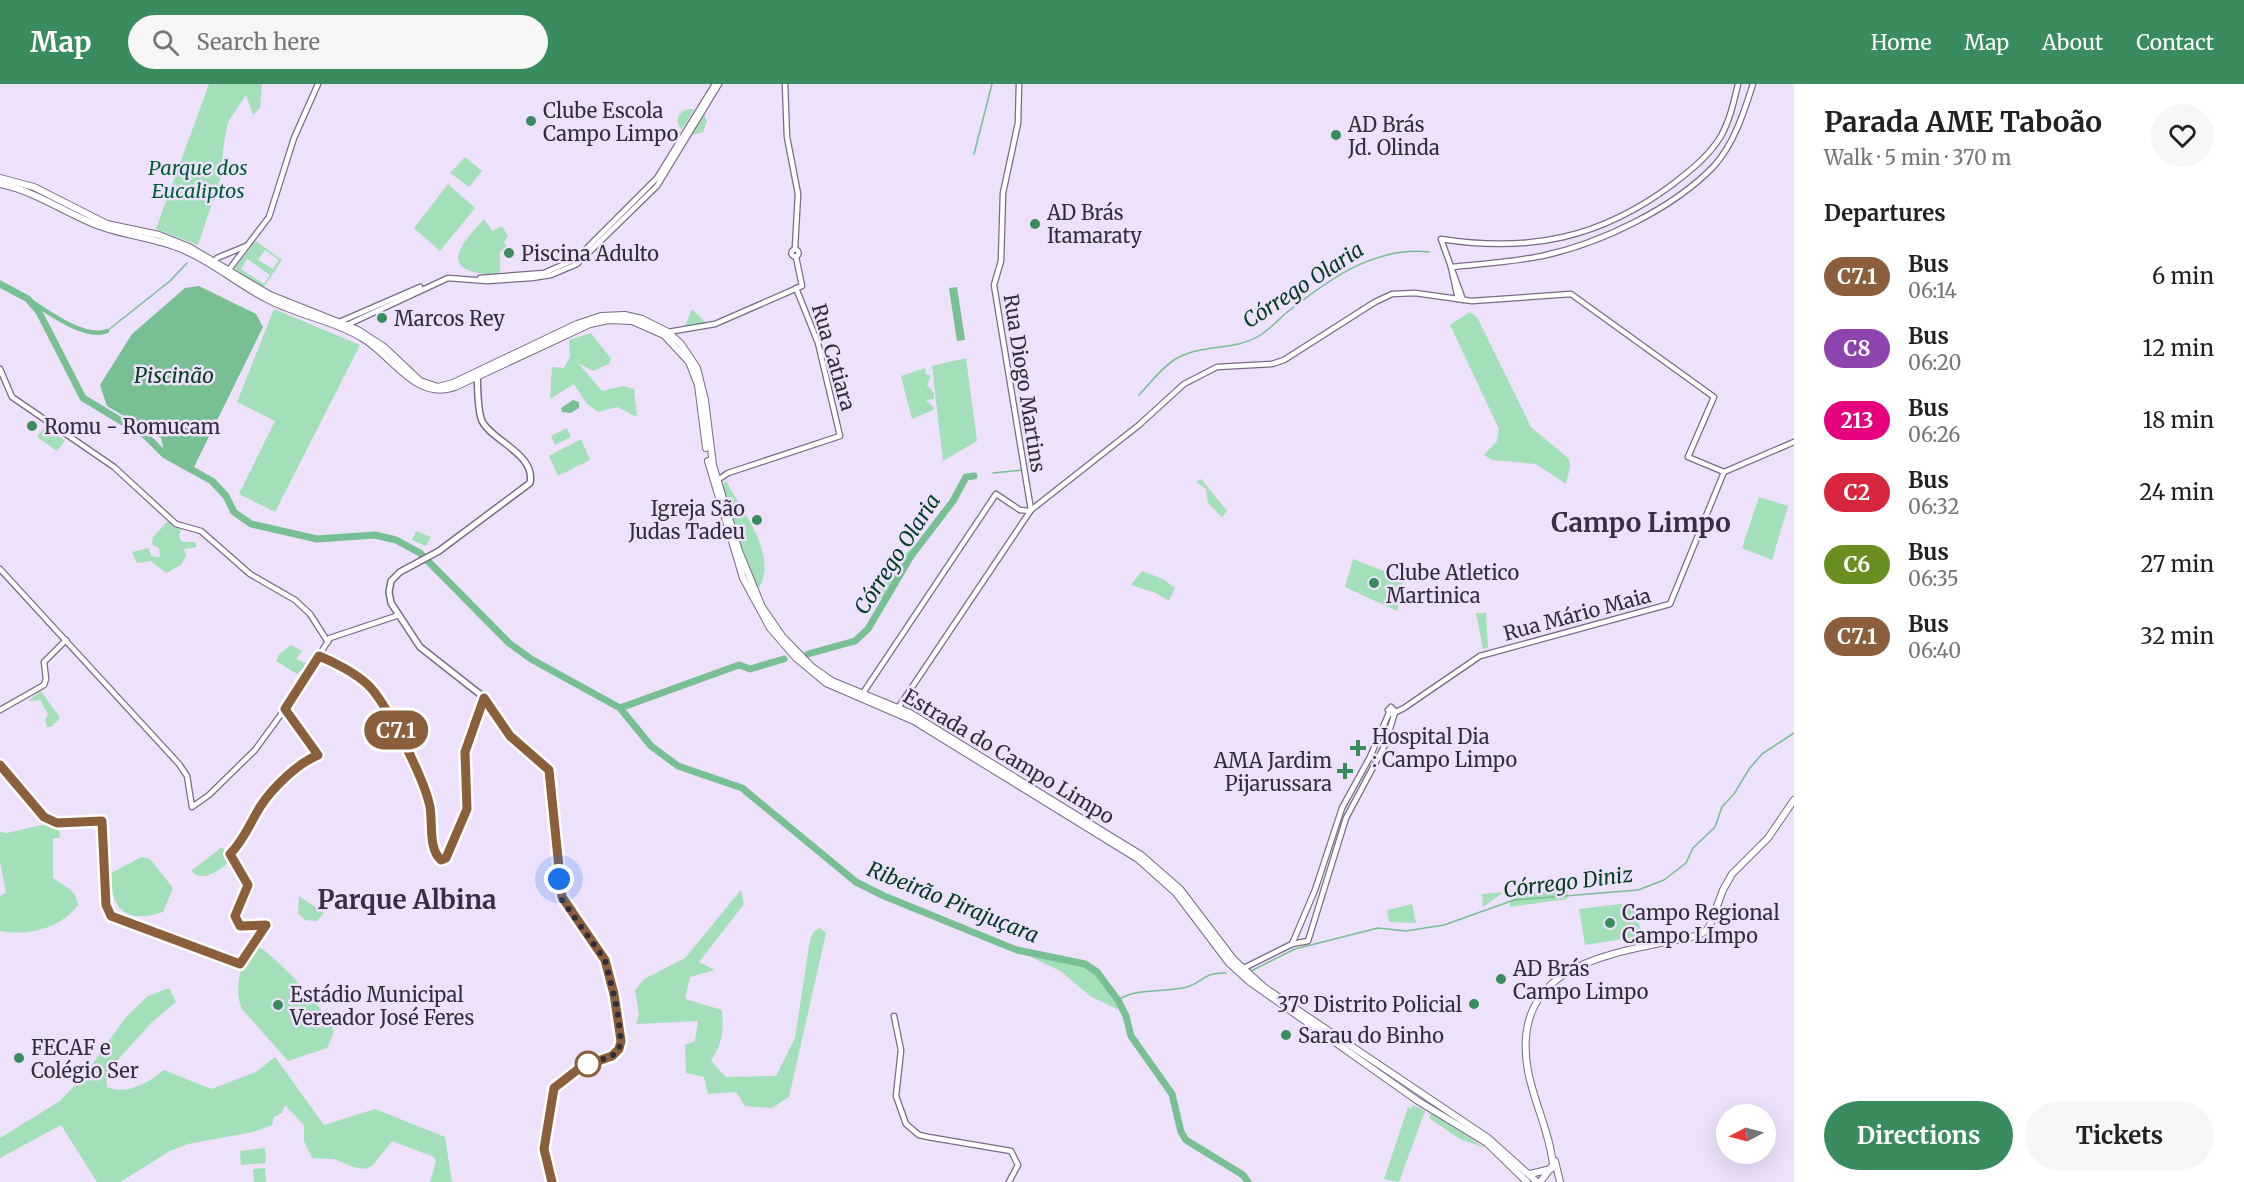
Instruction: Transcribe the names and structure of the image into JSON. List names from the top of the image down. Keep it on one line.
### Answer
{"streets":{"main road":["Estrada do Campo Limpo"],"street":["Rua Catiara","Rua Diogo Martins","Rua Mário Maia"]},"crossings":[["Rua Catiara","Estrada do Campo Limpo"]],"districts":["Campo Limpo","Parque Albina"],"water":["Córrego Olaria","Piscinão","Córrego Diniz","Ribeirão Pirajuçara"],"parks":["Parque dos Eucaliptos"],"places":{"other":["Clube Escola Campo Limpo","AD Brás Jd. Olinda","AD Brás Itamaraty","Piscina Adulto","Marcos Rey","Romu - Romucam","Igreja São Judas Tadeu","Clube Atletico Martinica","Campo Regional Campo LImpo","AD Brás Campo Limpo","37º Distrito Policial","Estádio Municipal Vereador José Feres","Sarau do Binho","FECAF e Colégio Ser"],"health":["Hospital Dia : Campo Limpo","AMA Jardim Pijarussara"]},"lines":["bus line C7.1"],"north":"left","page":{"header":"Map","search":"Search here","nav":["Home","Map","About","Contact"],"on_map":"C7.1","heading":[["Parada AME Taboão","Walk · 5 min · 370 m"],"Departures"],"list":[{"mark":"C7.1","name":"Bus","note":"06:14","value":"6 min"},{"mark":"C8","name":"Bus","note":"06:20","value":"12 min"},{"mark":"213","name":"Bus","note":"06:26","value":"18 min"},{"mark":"C2","name":"Bus","note":"06:32","value":"24 min"},{"mark":"C6","name":"Bus","note":"06:35","value":"27 min"},{"mark":"C7.1","name":"Bus","note":"06:40","value":"32 min"}],"buttons":["Directions","Tickets"]}}
